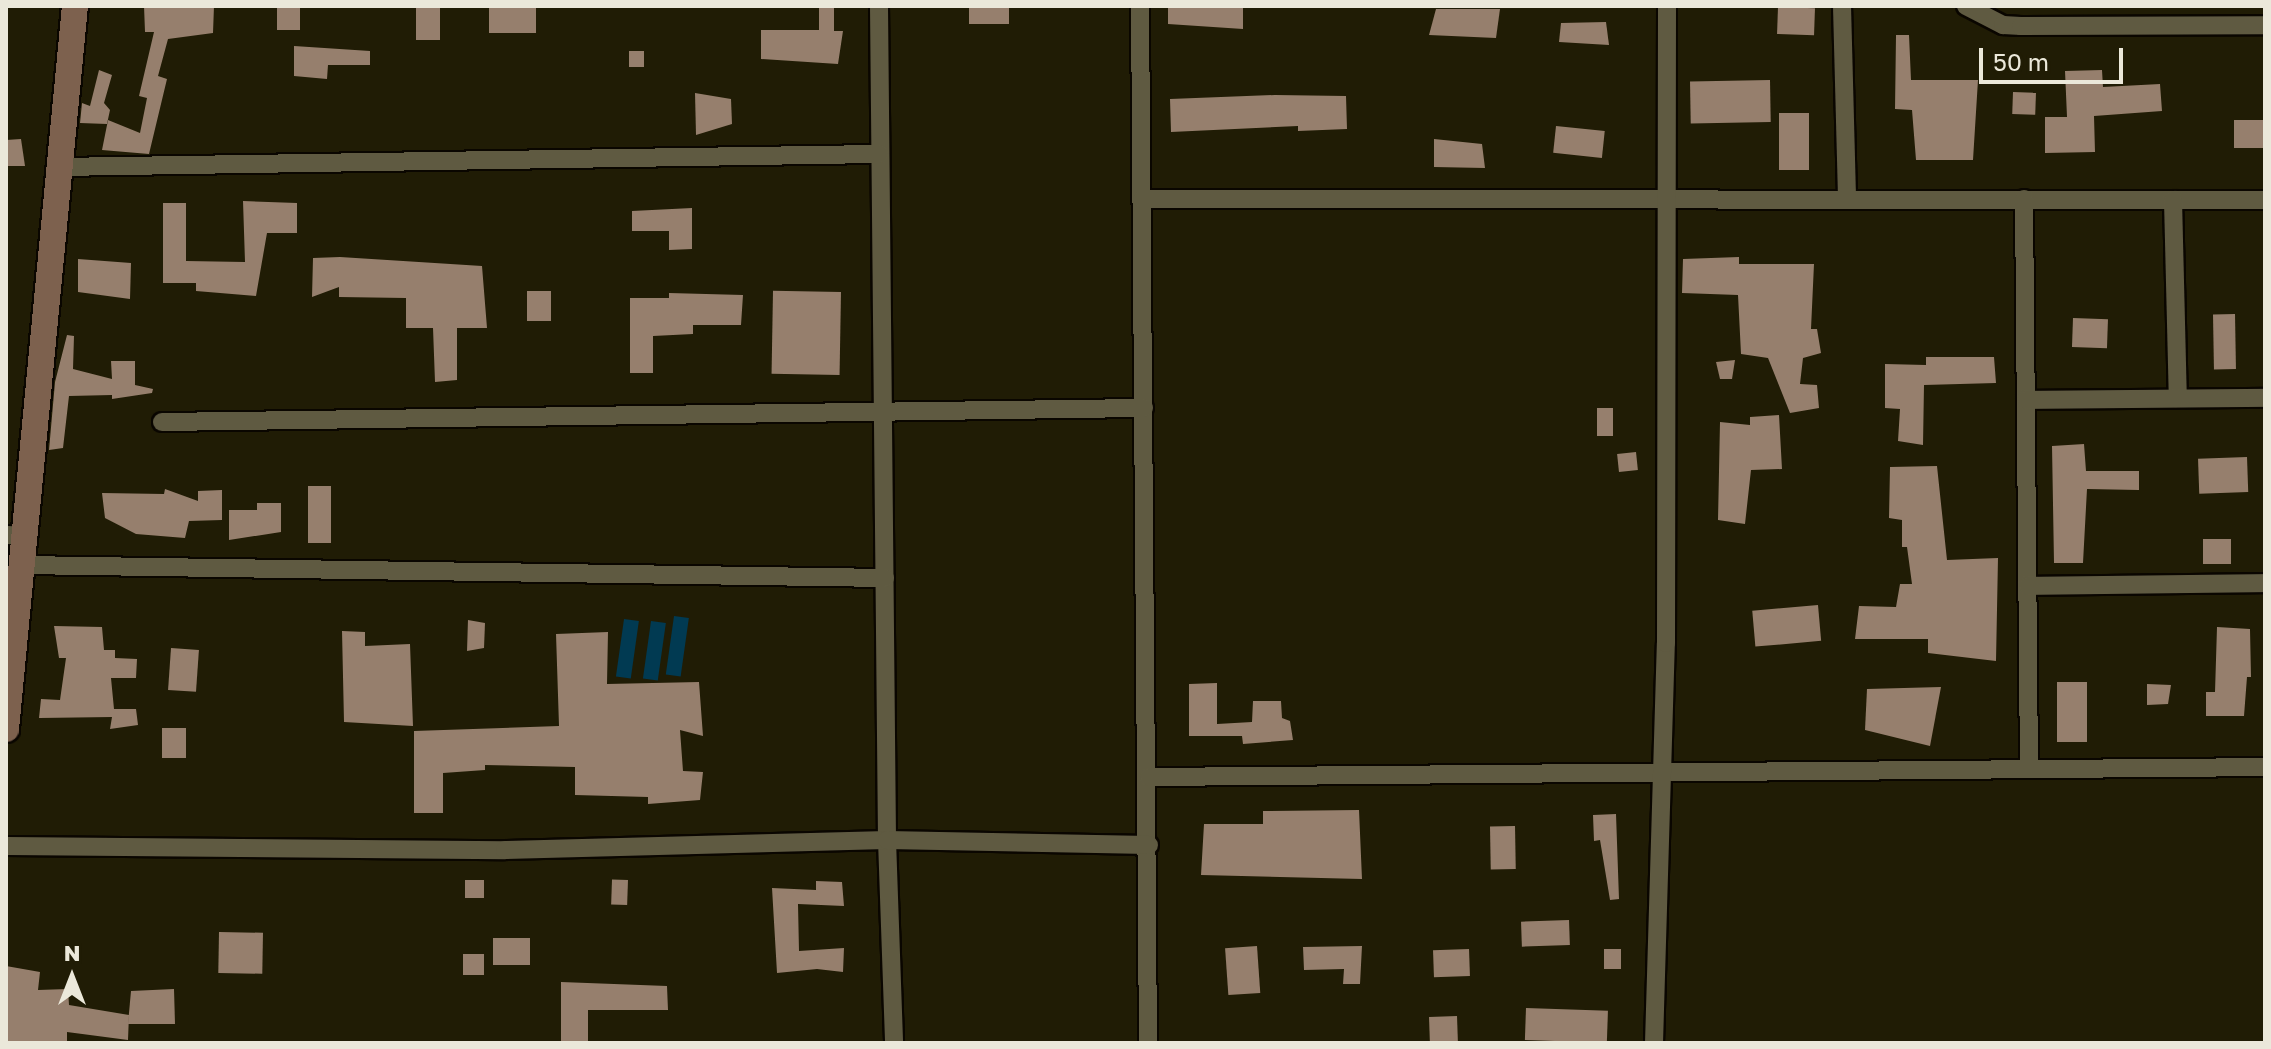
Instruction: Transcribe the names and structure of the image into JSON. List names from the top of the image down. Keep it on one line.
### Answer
{"scale_bar":"50 m","north":"top"}
